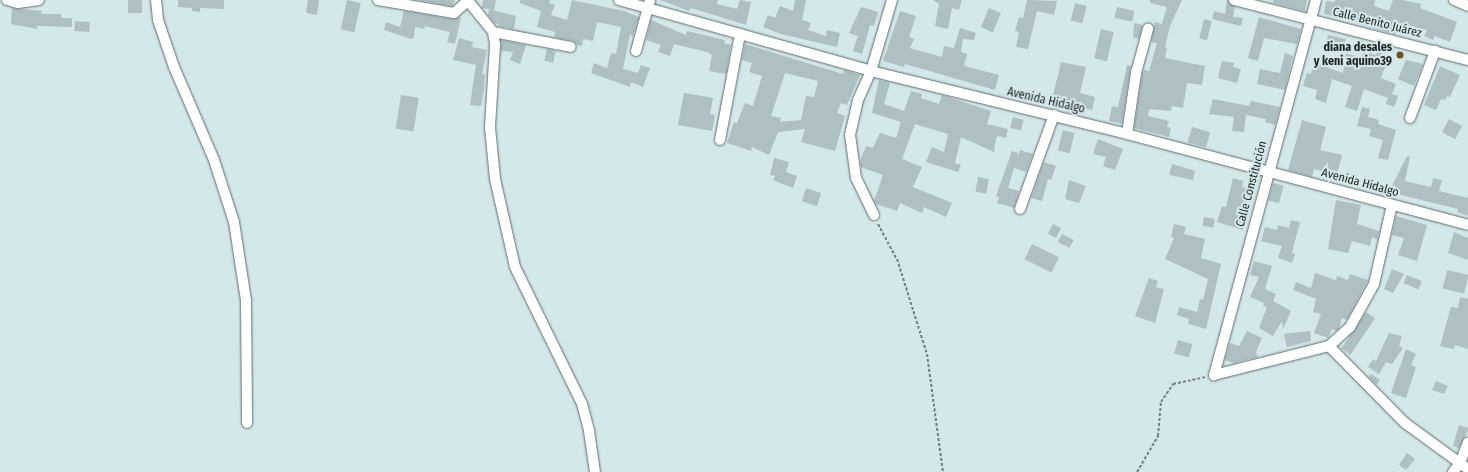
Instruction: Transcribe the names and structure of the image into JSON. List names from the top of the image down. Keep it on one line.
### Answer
{"streets":{"street":["Calle Benito Juárez","Avenida Hidalgo","Calle Constitución"]},"crossings":[["Calle Benito Juárez","Calle Constitución"],["Avenida Hidalgo","Calle Constitución"]],"places":["diana desales y keni aquino39"]}
